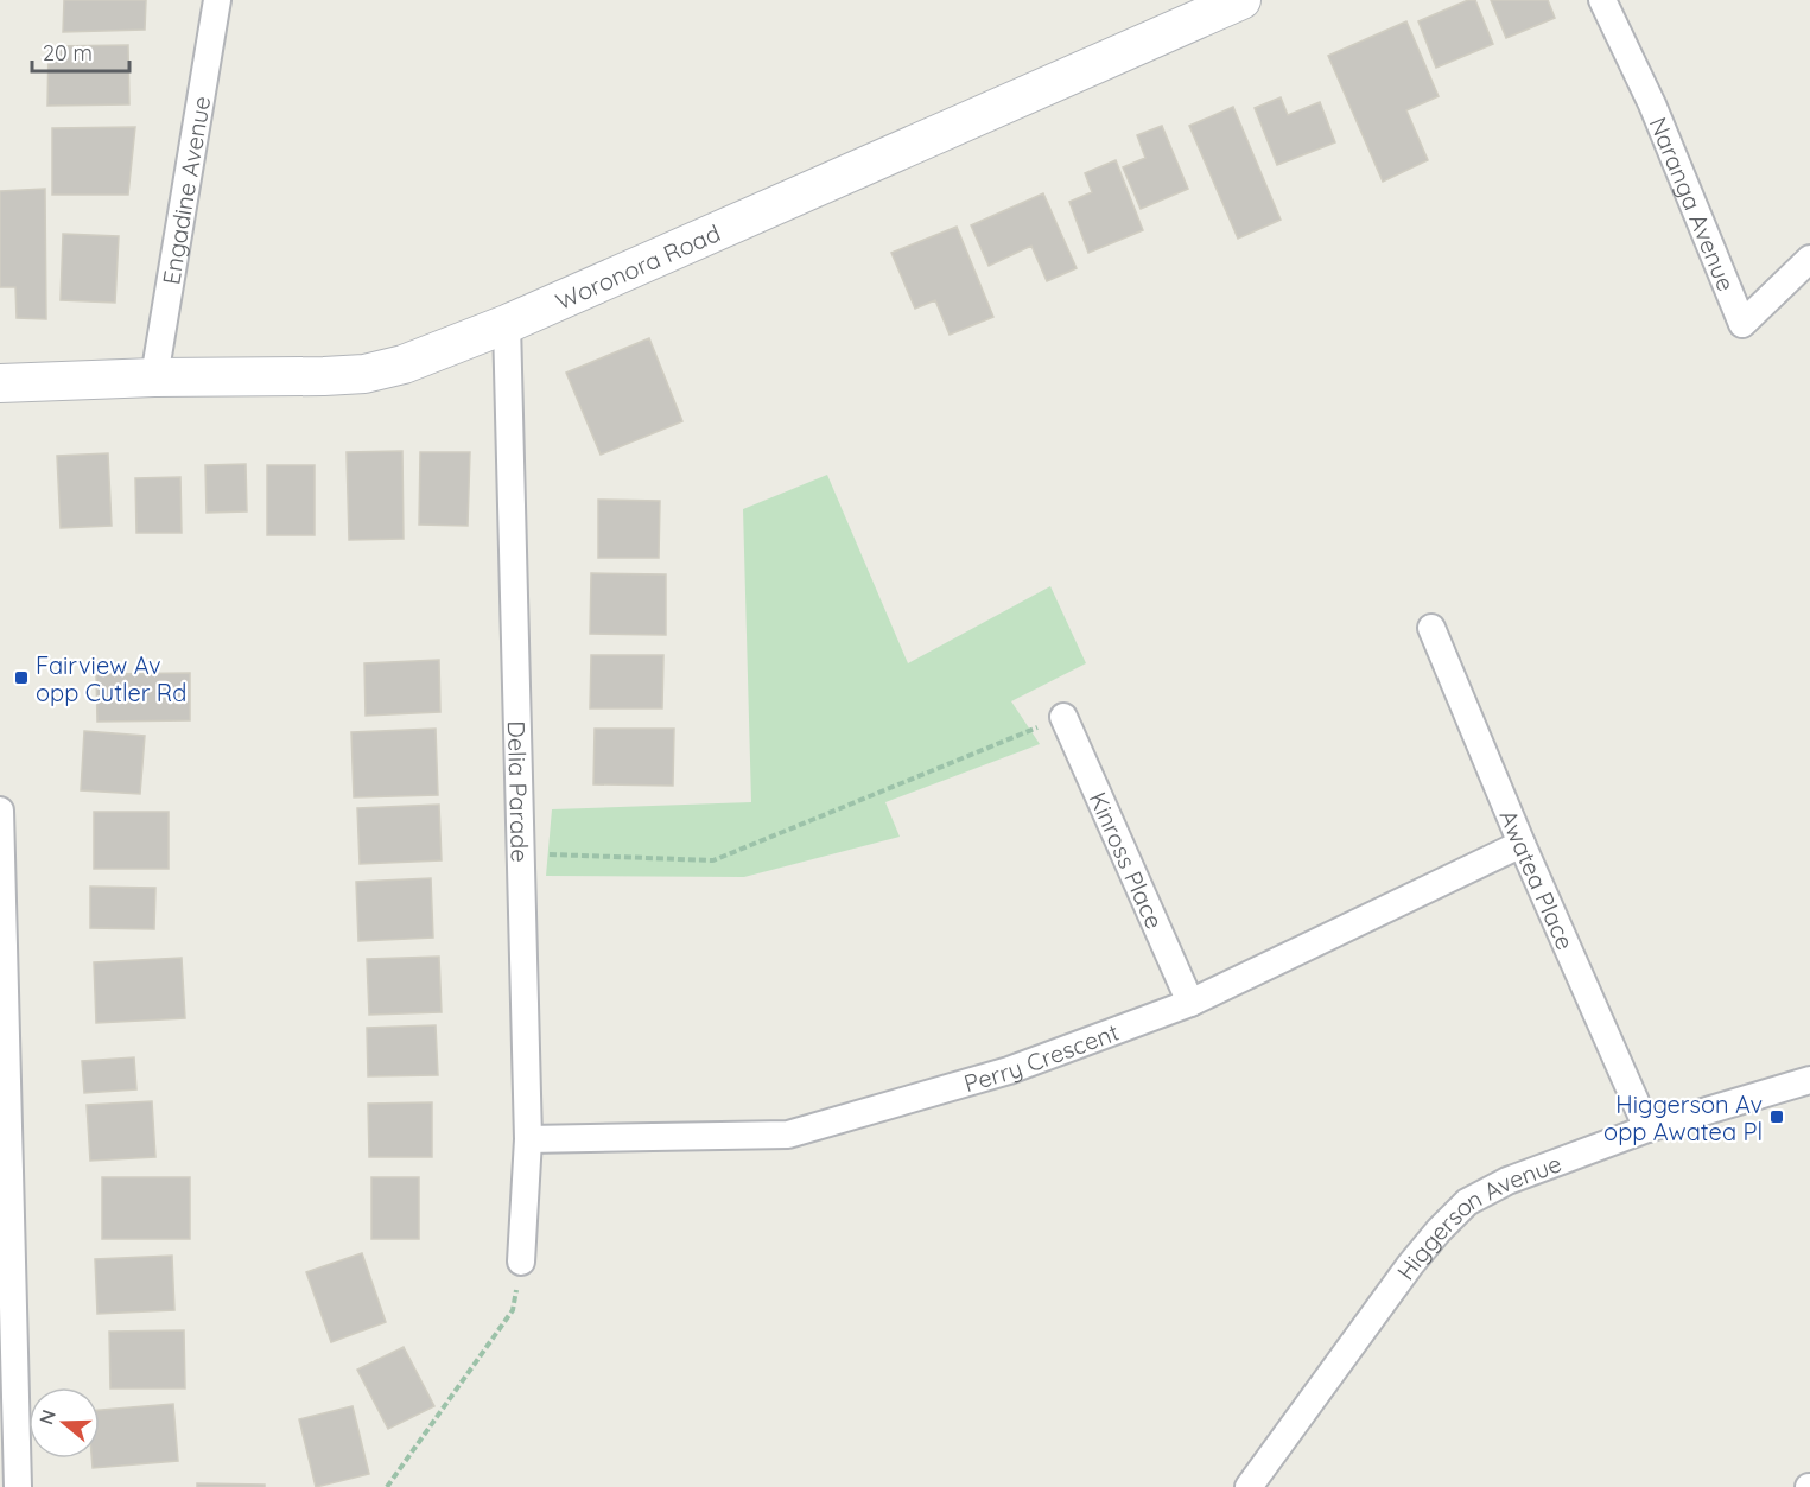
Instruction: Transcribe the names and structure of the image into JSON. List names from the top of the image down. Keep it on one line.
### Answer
{"streets":{"street":["Engadine Avenue","Naranga Avenue","Woronora Road","Delia Parade","Kinross Place","Awatea Place","Perry Crescent","Higgerson Avenue"]},"crossings":[["Engadine Avenue","Woronora Road"],["Woronora Road","Delia Parade"],["Delia Parade","Perry Crescent"],["Kinross Place","Perry Crescent"],["Awatea Place","Perry Crescent"],["Awatea Place","Higgerson Avenue"]],"places":{"transit":["Fairview Av opp Cutler Rd","Higgerson Av opp Awatea Pl"]},"scale_bar":"20 m","north":"left"}
